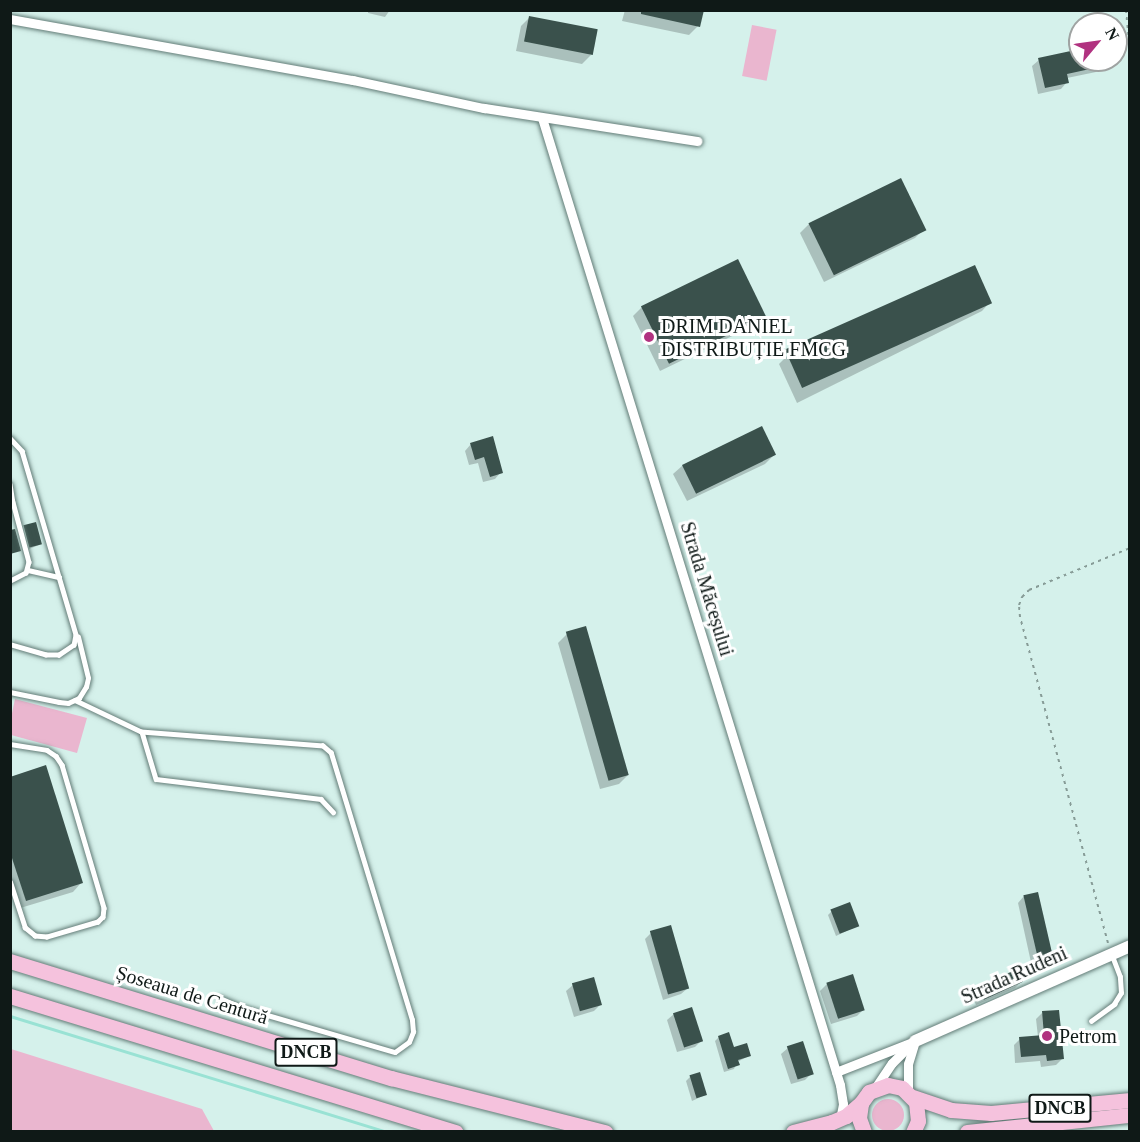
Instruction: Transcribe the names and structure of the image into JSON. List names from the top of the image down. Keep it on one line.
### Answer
{"streets":{"main road":["Șoseaua de Centură","DNCB"],"street":["Strada Măceșului","Strada Rudeni"]},"places":["DRIM DANIEL DISTRIBUȚIE FMCG","Petrom"],"north":"top right"}
